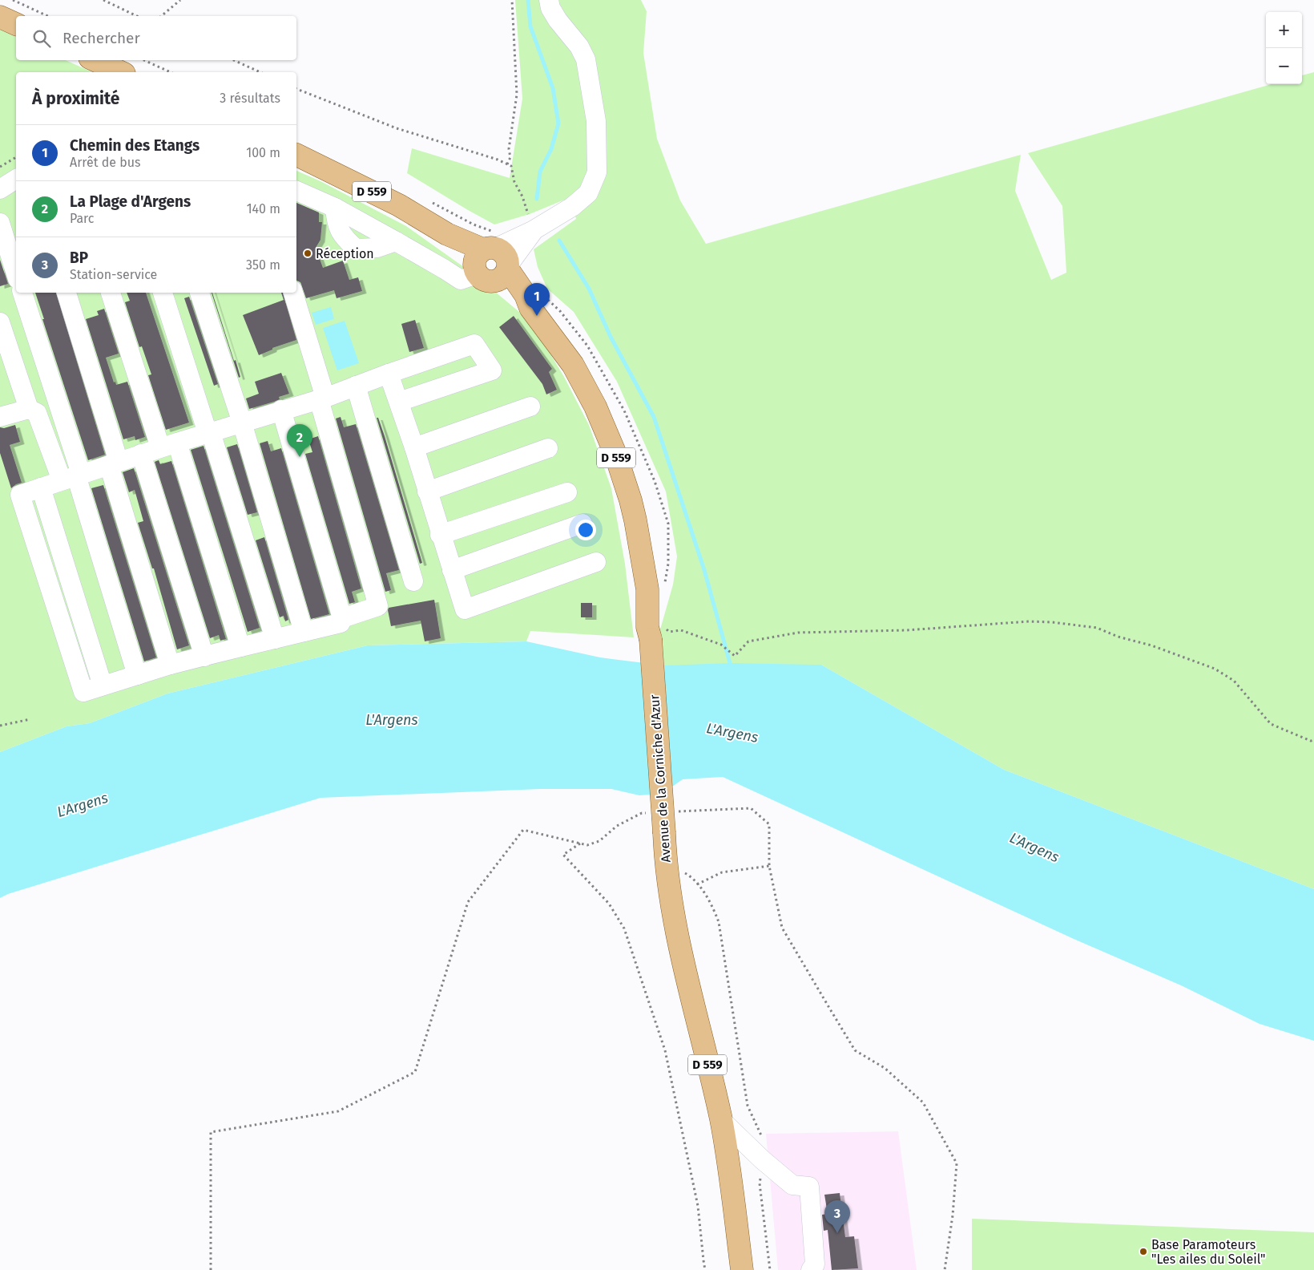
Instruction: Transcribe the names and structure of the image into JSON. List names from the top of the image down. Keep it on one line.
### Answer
{"streets":{"main road":["D 559","Avenue de la Corniche d'Azur"]},"water":["L'Argens"],"places":["Réception","Base Paramoteurs \"Les ailes du Soleil\""],"page":{"map_buttons":["+","−"],"search":"Rechercher","heading":["À proximité","3 résultats"],"list":[{"mark":"1","name":"Chemin des Etangs","note":"Arrêt de bus","value":"100 m"},{"mark":"2","name":"La Plage d'Argens","note":"Parc","value":"140 m"},{"mark":"3","name":"BP","note":"Station-service","value":"350 m"}],"pins":["1","2","3"]}}
